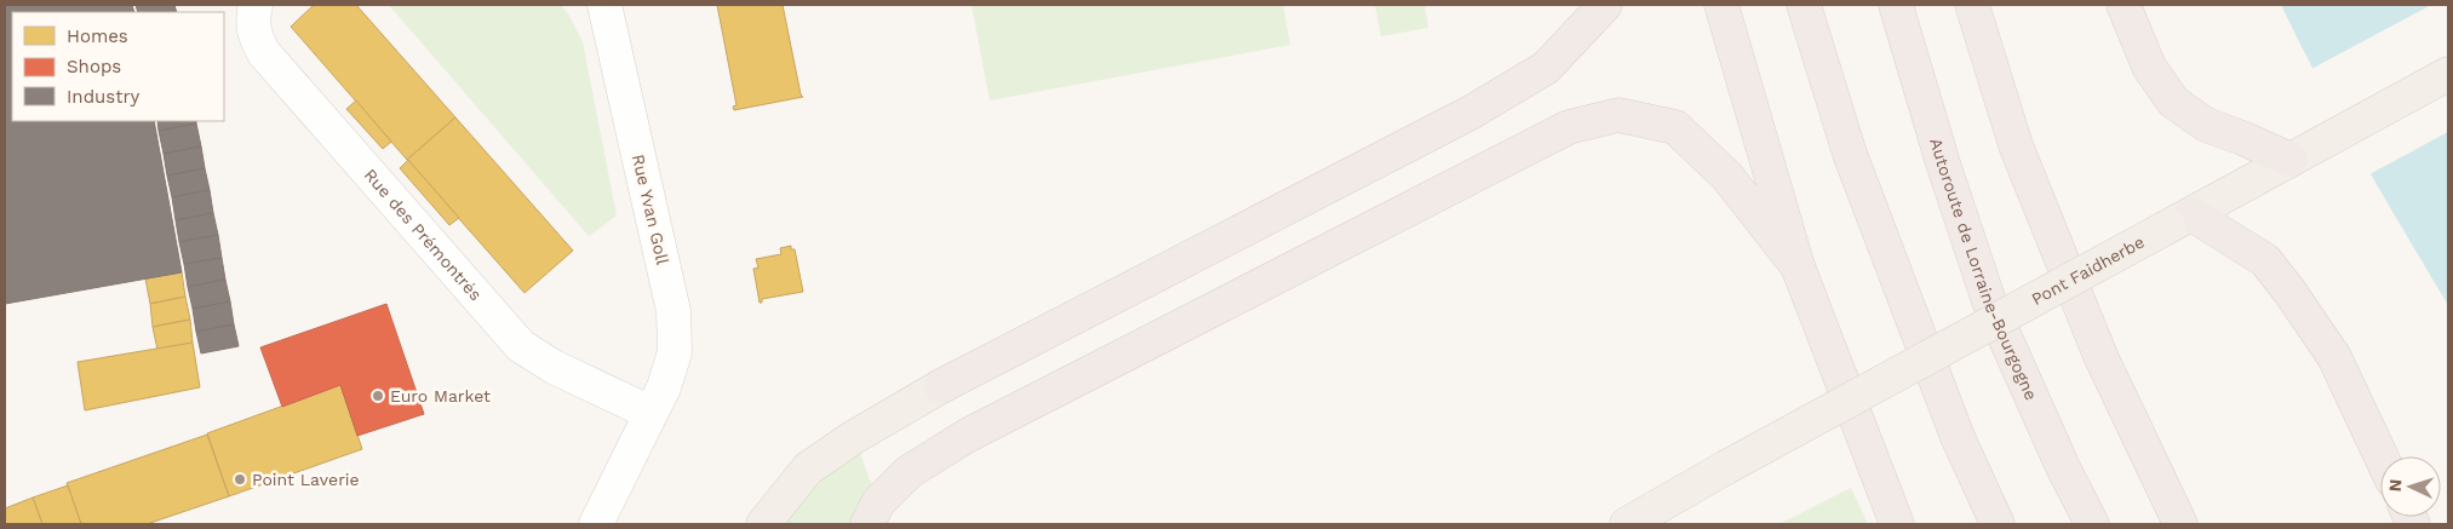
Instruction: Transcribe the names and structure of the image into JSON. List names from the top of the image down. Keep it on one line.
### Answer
{"streets":{"highway":["Autoroute de Lorraine-Bourgogne"],"main road":["Pont Faidherbe"],"street":["Rue Yvan Goll","Rue des Prémontrés"]},"crossings":[["Rue Yvan Goll","Rue des Prémontrés"]],"places":["Euro Market","Point Laverie"],"legend":["Homes","Shops","Industry"],"north":"left"}
